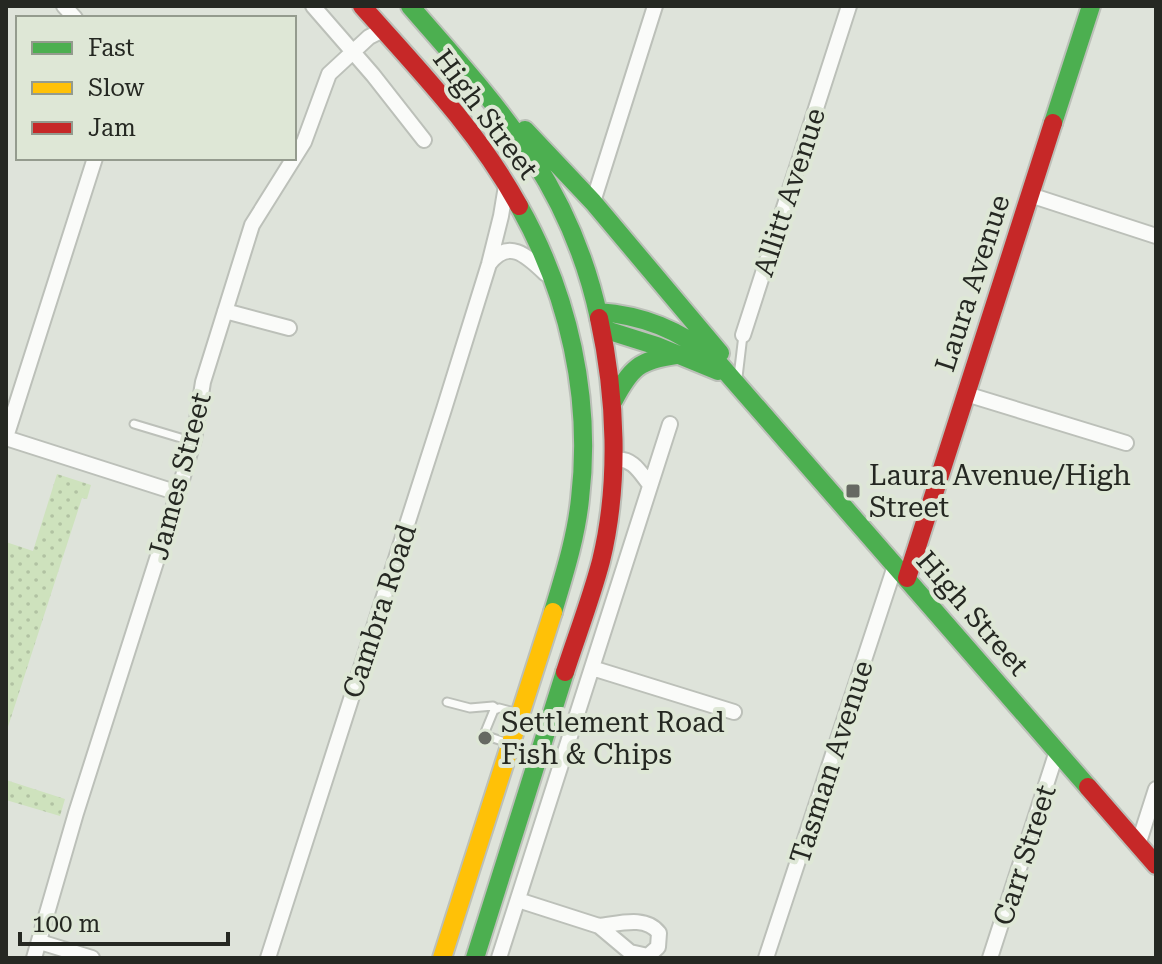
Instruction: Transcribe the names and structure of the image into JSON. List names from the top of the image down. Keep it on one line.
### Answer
{"streets":{"main road":["High Street","Laura Avenue"],"street":["Allitt Avenue","James Street","Cambra Road","Tasman Avenue","Carr Street"]},"crossings":[["High Street","Allitt Avenue"],["High Street","Laura Avenue"],["High Street","James Street"],["High Street","Cambra Road"],["High Street","Tasman Avenue"],["High Street","Carr Street"],["Laura Avenue","Tasman Avenue"]],"places":{"transit":["Laura Avenue/High Street"],"other":["Settlement Road Fish & Chips"]},"legend":["Fast","Slow","Jam"],"scale_bar":"100 m"}
